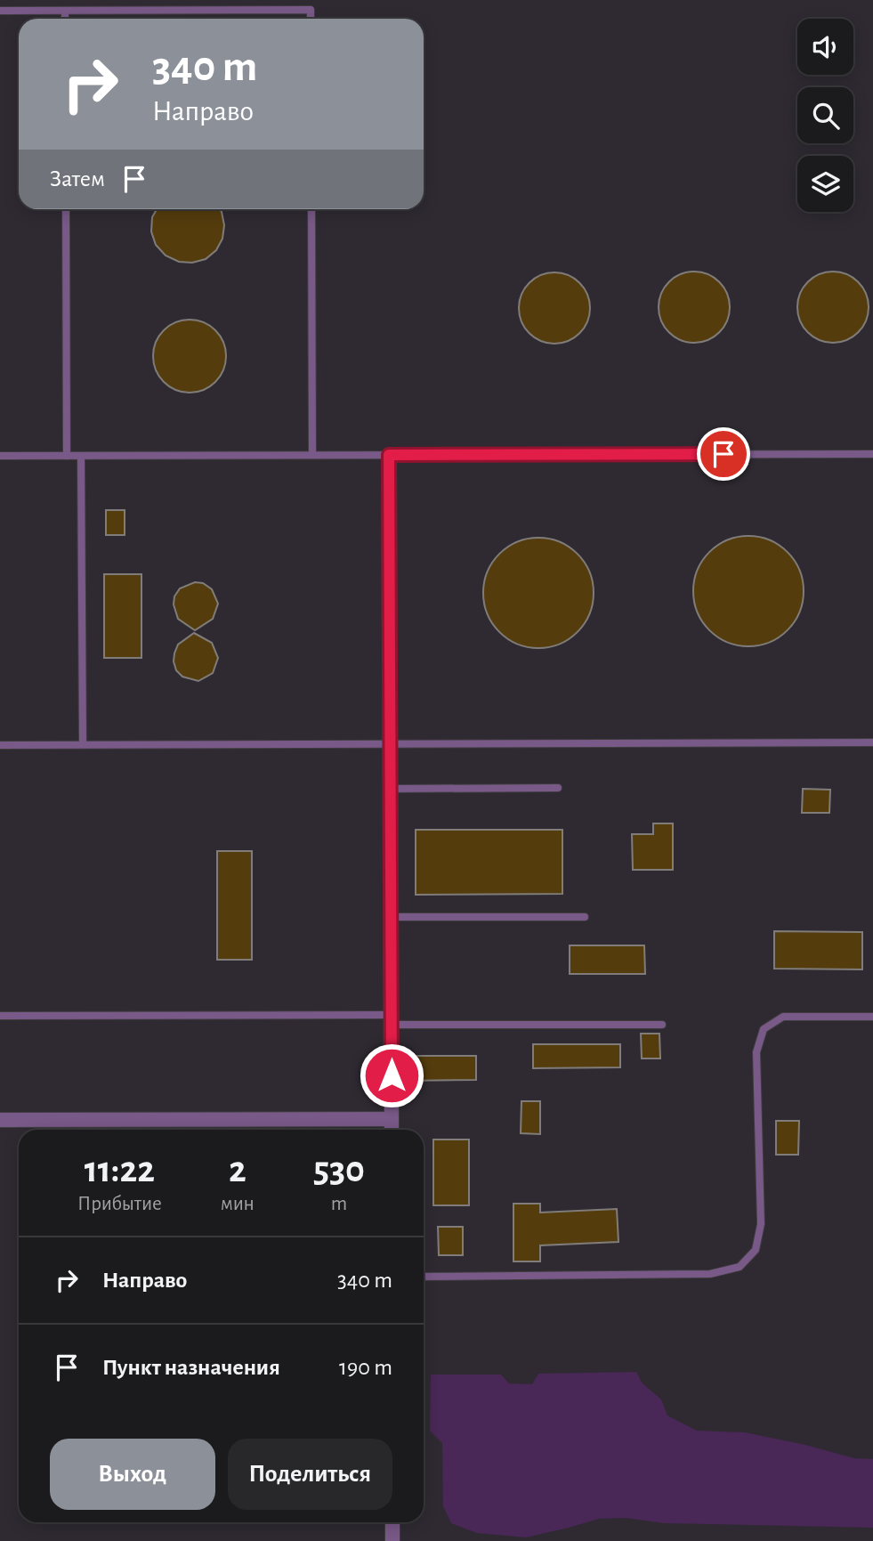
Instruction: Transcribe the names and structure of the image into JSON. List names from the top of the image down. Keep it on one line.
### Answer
{"page":{"turn":["340 m","Направо"],"then":"Затем","eta":["11:22","Прибытие","2","мин","530","m"],"list":[{"name":"Направо","value":"340 m"},{"name":"Пункт назначения","value":"190 m"}],"buttons":["Выход","Поделиться"]}}
